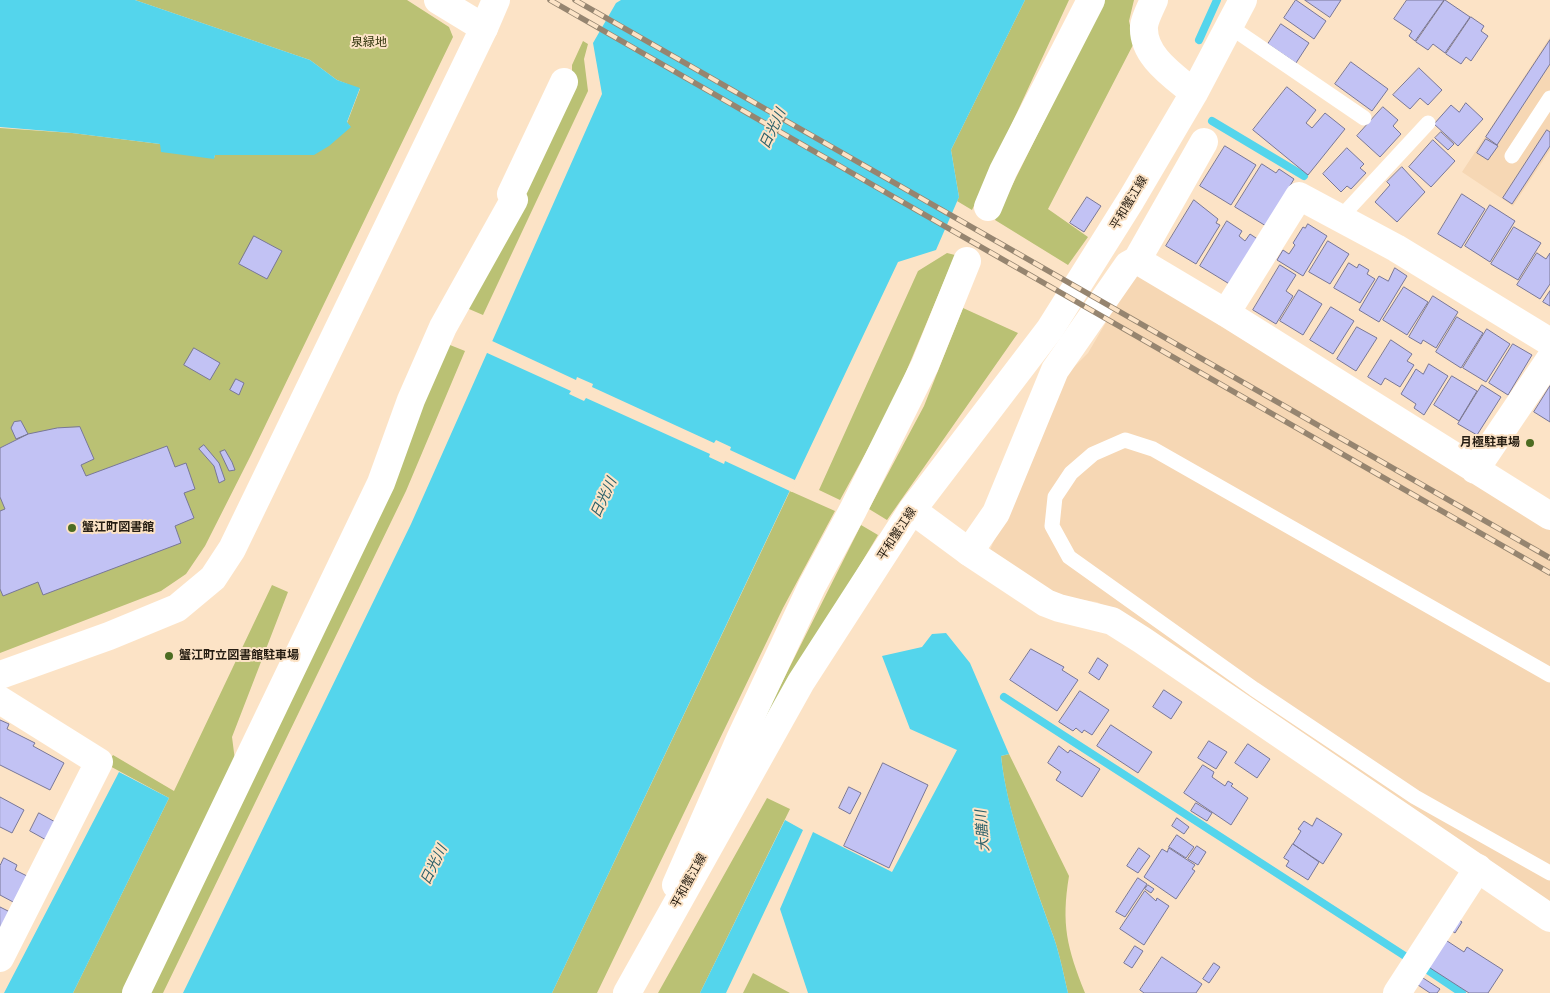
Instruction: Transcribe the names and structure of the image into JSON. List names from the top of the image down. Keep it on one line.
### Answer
{"streets":{"street":["平和蟹江線"]},"water":["日光川","大膳川"],"parks":["泉緑地"],"places":["月極駐車場","蟹江町図書館","蟹江町立図書館駐車場"]}
